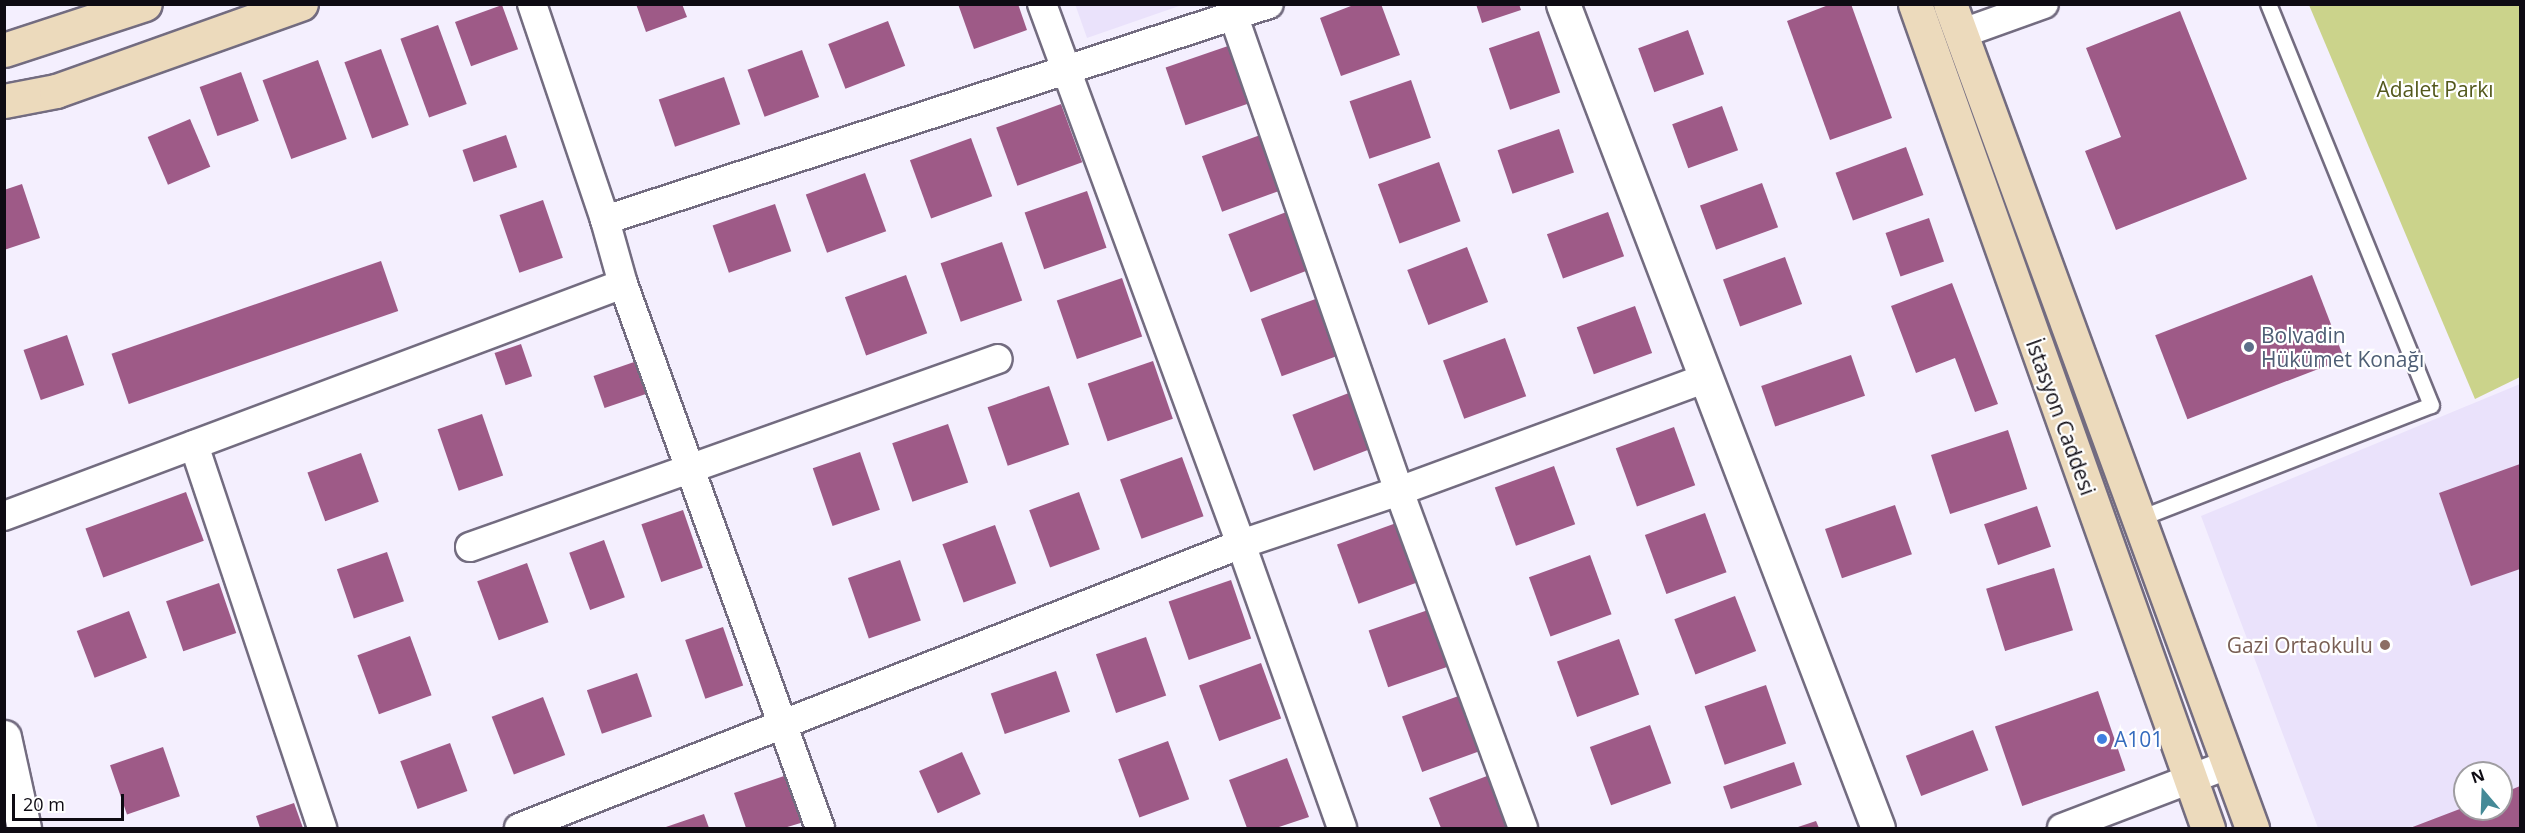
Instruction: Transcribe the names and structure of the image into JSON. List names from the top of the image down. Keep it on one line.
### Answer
{"streets":{"main road":["İstasyon Caddesi"]},"parks":["Adalet Parkı"],"places":["Bolvadin Hükümet Konağı","Gazi Ortaokulu","A101"],"scale_bar":"20 m","north":"top"}
